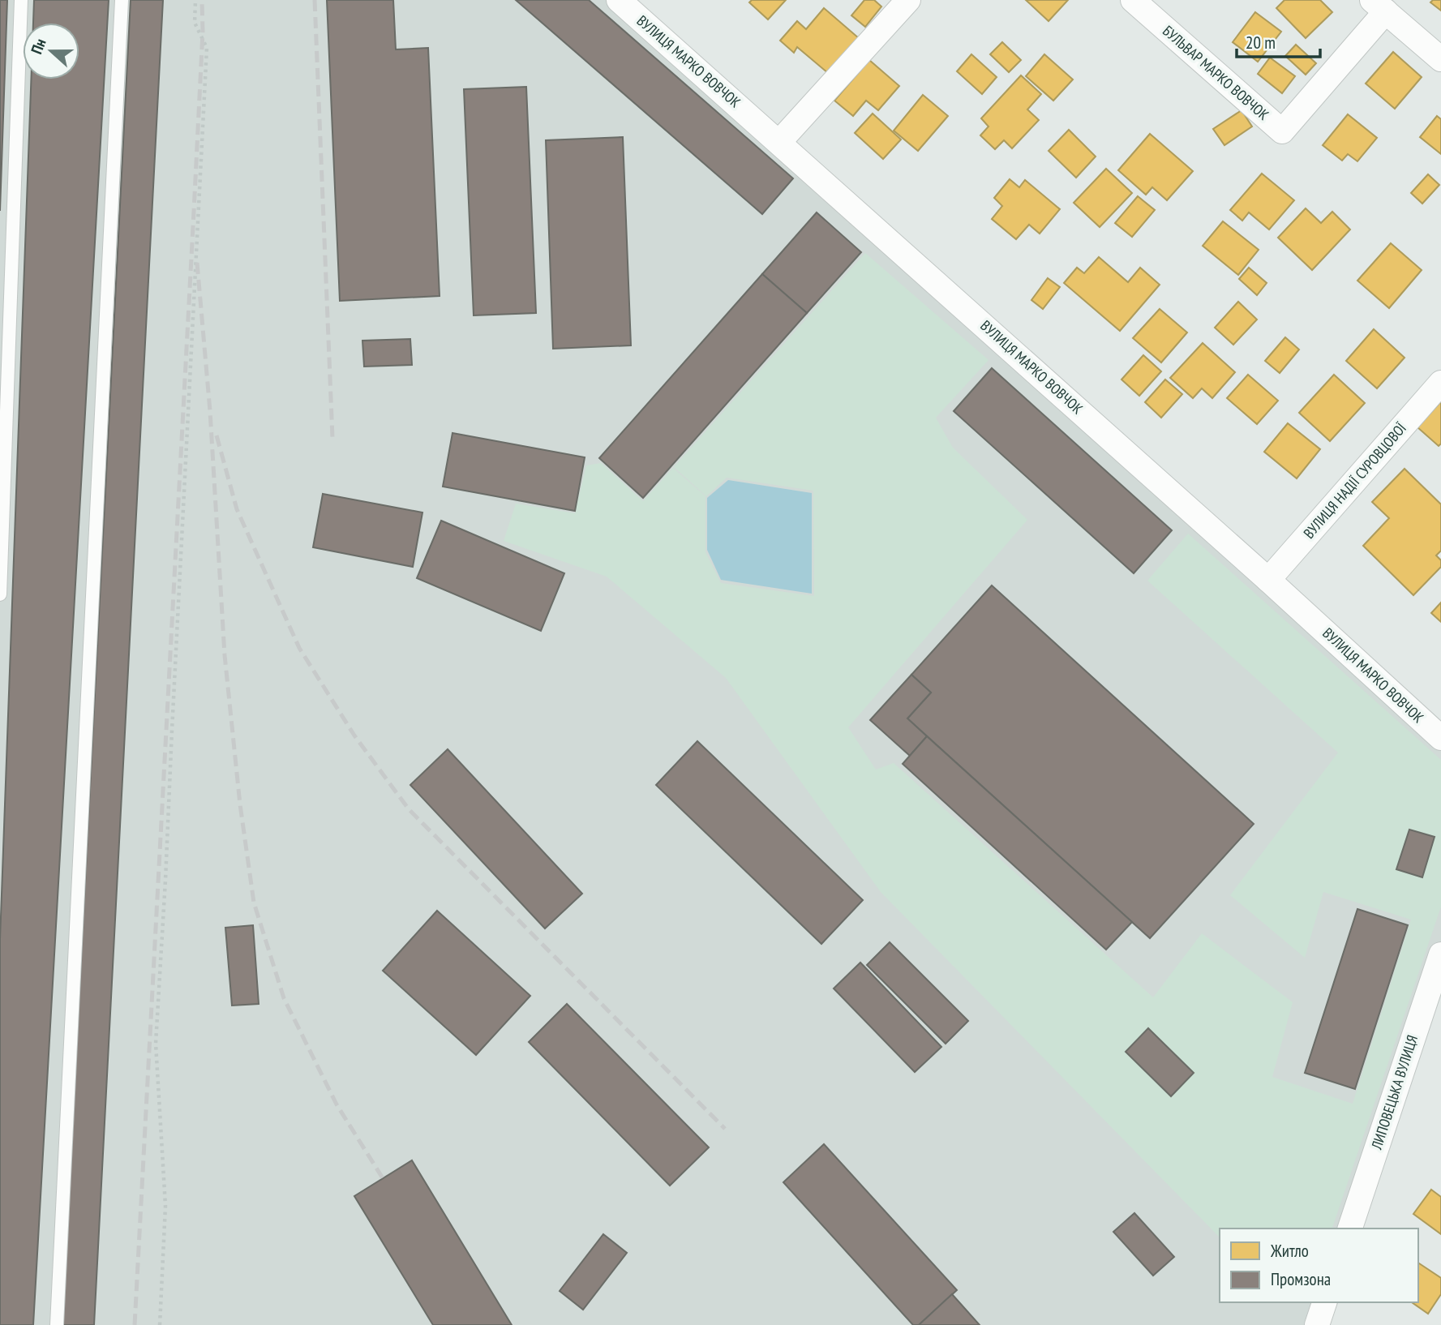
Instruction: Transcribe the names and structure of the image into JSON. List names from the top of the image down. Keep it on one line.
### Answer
{"streets":{"street":["ВУЛИЦЯ МАРКО ВОВЧОК","БУЛЬВАР МАРКО ВОВЧОК","ВУЛИЦЯ НАДІЇ СУРОВЦОВОЇ","ЛИПОВЕЦЬКА ВУЛИЦЯ"]},"crossings":[["ВУЛИЦЯ МАРКО ВОВЧОК","ВУЛИЦЯ НАДІЇ СУРОВЦОВОЇ"]],"legend":["Житло","Промзона"],"scale_bar":"20 m","north":"left"}
